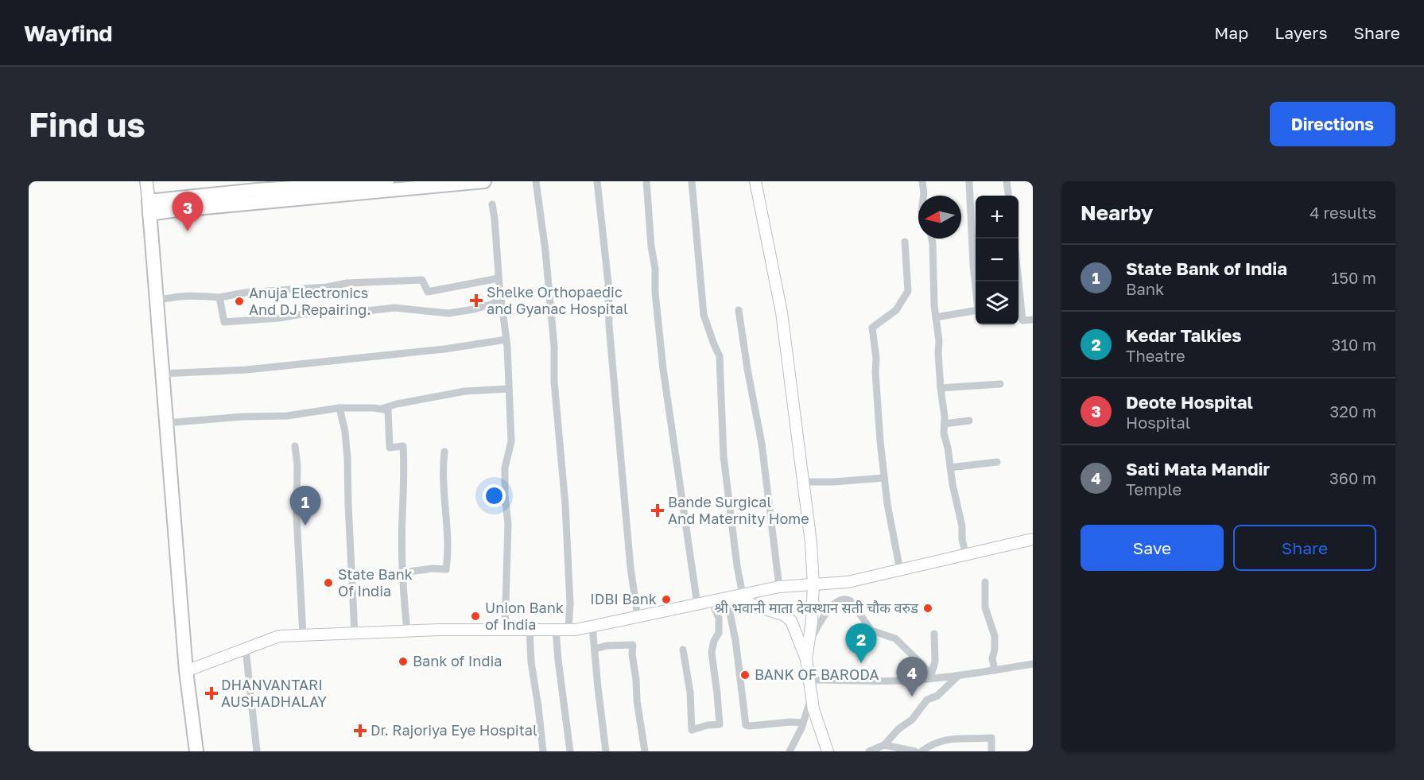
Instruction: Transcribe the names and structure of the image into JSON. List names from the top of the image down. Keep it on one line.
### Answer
{"places":{"health":["Shelke Orthopaedic and Gyanac Hospital","Bande Surgical And Maternity Home","DHANVANTARI AUSHADHALAY","Dr. Rajoriya Eye Hospital"],"other":["Anuja Electronics And DJ Repairing.","State Bank Of India","IDBI Bank","श्री भवानी माता देवस्थान सती चौक वरुड","Union Bank of India","Bank of India","BANK OF BARODA"]},"north":"left","page":{"header":"Wayfind","nav":["Map","Layers","Share"],"buttons":["Directions",["Save","Share"]],"title":"Find us","heading":["Nearby","4 results"],"pins":["3","1","2","4"],"map_buttons":["+","−"],"list":[{"mark":"1","name":"State Bank of India","note":"Bank","value":"150 m"},{"mark":"2","name":"Kedar Talkies","note":"Theatre","value":"310 m"},{"mark":"3","name":"Deote Hospital","note":"Hospital","value":"320 m"},{"mark":"4","name":"Sati Mata Mandir","note":"Temple","value":"360 m"}]}}
